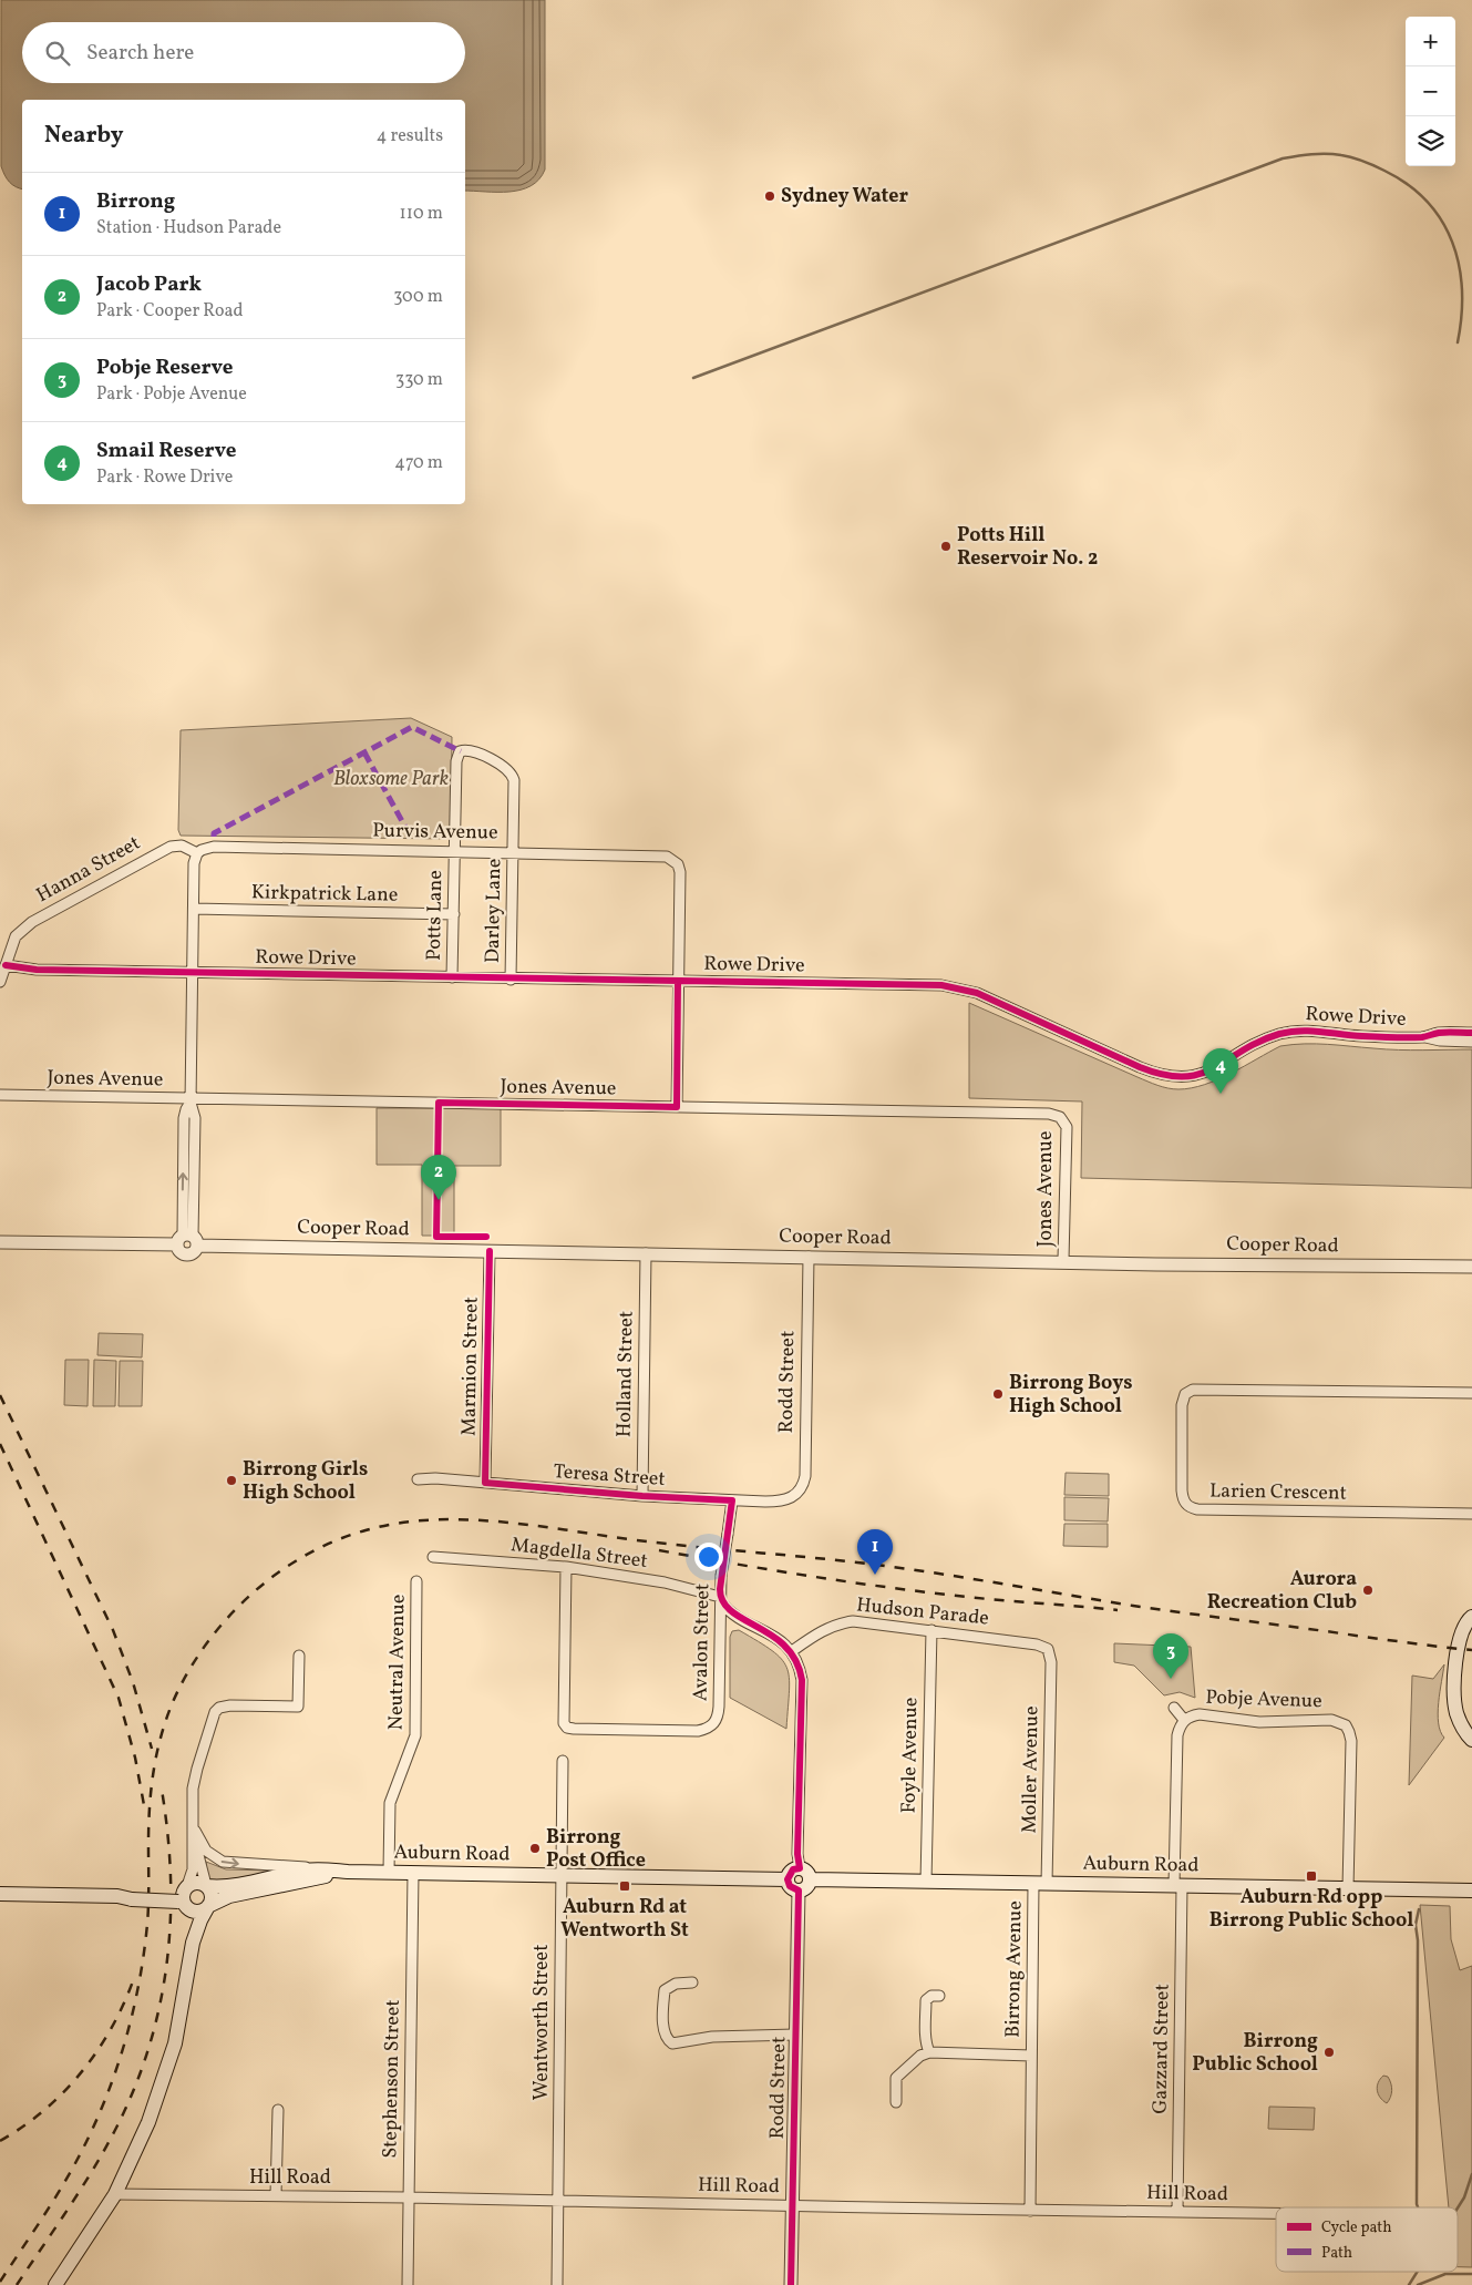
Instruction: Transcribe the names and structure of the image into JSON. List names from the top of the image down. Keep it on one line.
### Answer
{"streets":{"main road":["Auburn Road"],"street":["Purvis Avenue","Hanna Street","Kirkpatrick Lane","Darley Lane","Potts Lane","Rowe Drive","Jones Avenue","Cooper Road","Marmion Street","Holland Street","Rodd Street","Teresa Street","Larien Crescent","Magdella Street","Hudson Parade","Avalon Street","Neutral Avenue","Pobje Avenue","Foyle Avenue","Moller Avenue","Birrong Avenue","Wentworth Street","Gazzard Street","Stephenson Street","Hill Road"]},"crossings":[["Purvis Avenue","Hanna Street"],["Purvis Avenue","Darley Lane"],["Purvis Avenue","Potts Lane"],["Purvis Avenue","Rowe Drive"],["Hanna Street","Rowe Drive"],["Kirkpatrick Lane","Potts Lane"],["Darley Lane","Potts Lane"],["Darley Lane","Rowe Drive"],["Potts Lane","Rowe Drive"],["Jones Avenue","Cooper Road"],["Cooper Road","Marmion Street"],["Cooper Road","Holland Street"],["Cooper Road","Rodd Street"],["Marmion Street","Teresa Street"],["Holland Street","Teresa Street"],["Rodd Street","Teresa Street"],["Rodd Street","Auburn Road"],["Rodd Street","Hill Road"],["Teresa Street","Avalon Street"],["Magdella Street","Avalon Street"],["Hudson Parade","Foyle Avenue"],["Hudson Parade","Moller Avenue"],["Neutral Avenue","Auburn Road"],["Pobje Avenue","Auburn Road"],["Pobje Avenue","Gazzard Street"],["Foyle Avenue","Auburn Road"],["Moller Avenue","Auburn Road"],["Moller Avenue","Birrong Avenue"],["Auburn Road","Birrong Avenue"],["Auburn Road","Wentworth Street"],["Auburn Road","Gazzard Street"],["Auburn Road","Stephenson Street"],["Birrong Avenue","Hill Road"],["Wentworth Street","Hill Road"],["Gazzard Street","Hill Road"],["Stephenson Street","Hill Road"]],"parks":["Bloxsome Park"],"places":{"other":["Sydney Water","Potts Hill Reservoir No. 2","Birrong Boys High School","Birrong Girls High School","Aurora Recreation Club","Birrong Post Office","Birrong Public School"],"transit":["Auburn Rd opp Birrong Public School","Auburn Rd at Wentworth St"]},"legend":["Cycle path","Path"],"page":{"map_buttons":["+","−"],"search":"Search here","heading":["Nearby","4 results"],"list":[{"mark":"1","name":"Birrong","note":"Station · Hudson Parade","value":"110 m"},{"mark":"2","name":"Jacob Park","note":"Park · Cooper Road","value":"300 m"},{"mark":"3","name":"Pobje Reserve","note":"Park · Pobje Avenue","value":"330 m"},{"mark":"4","name":"Smail Reserve","note":"Park · Rowe Drive","value":"470 m"}],"pins":["4","2","1","3"]}}
